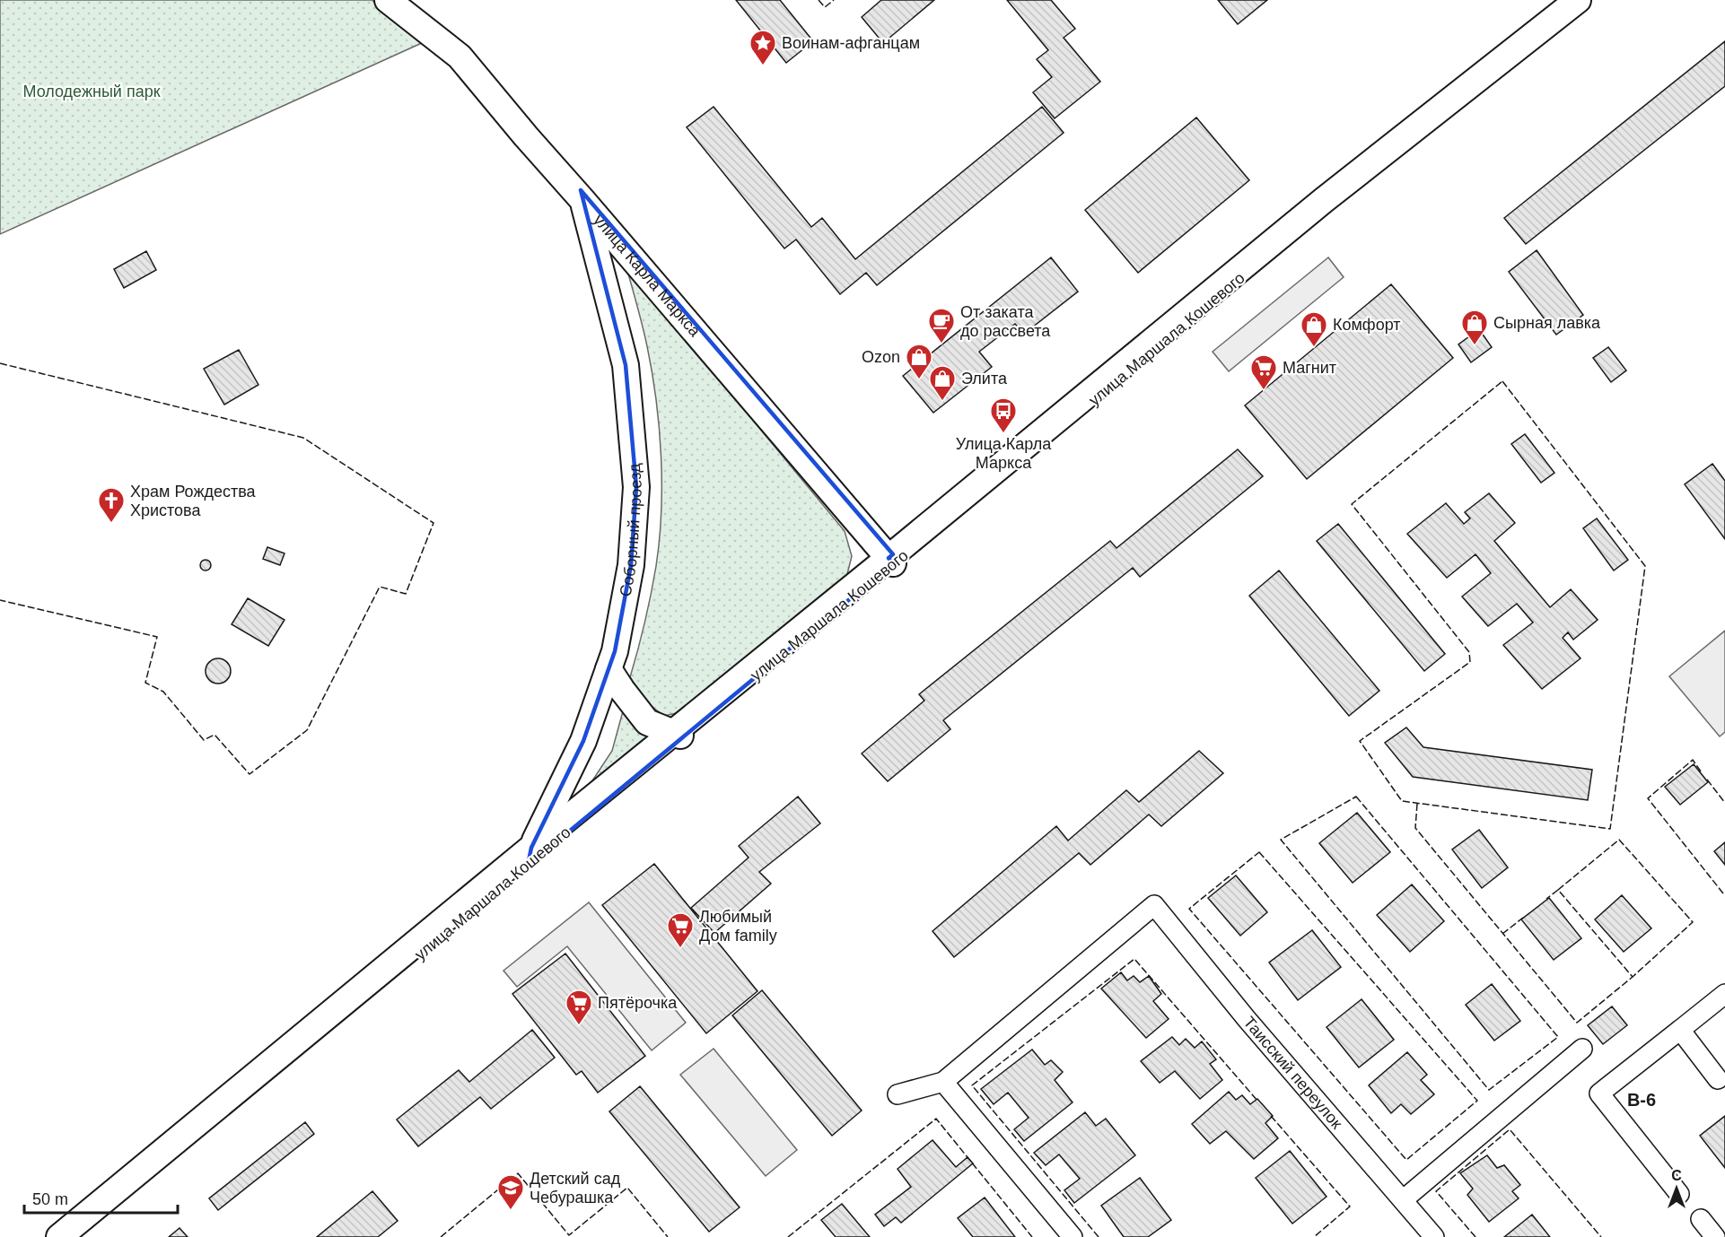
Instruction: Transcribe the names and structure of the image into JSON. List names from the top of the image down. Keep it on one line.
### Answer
{"streets":{"street":["улица Карла Маркса","улица Маршала Кошевого","Соборный проезд","Таисский переулок"]},"crossings":[["улица Карла Маркса","улица Маршала Кошевого"],["улица Карла Маркса","Соборный проезд"],["улица Маршала Кошевого","Соборный проезд"]],"districts":["В-6"],"parks":["Молодежный парк"],"places":{"place":["Воинам-афганцам"],"cafe":["От заката до рассвета"],"shop":["Сырная лавка","Комфорт","Ozon","Элита"],"supermarket":["Магнит","Любимый Дом family","Пятёрочка"],"bus stop":["Улица Карла Маркса"],"church":["Храм Рождества Христова"],"school or university":["Детский сад Чебурашка"]},"scale_bar":"50 m","north":"top"}
